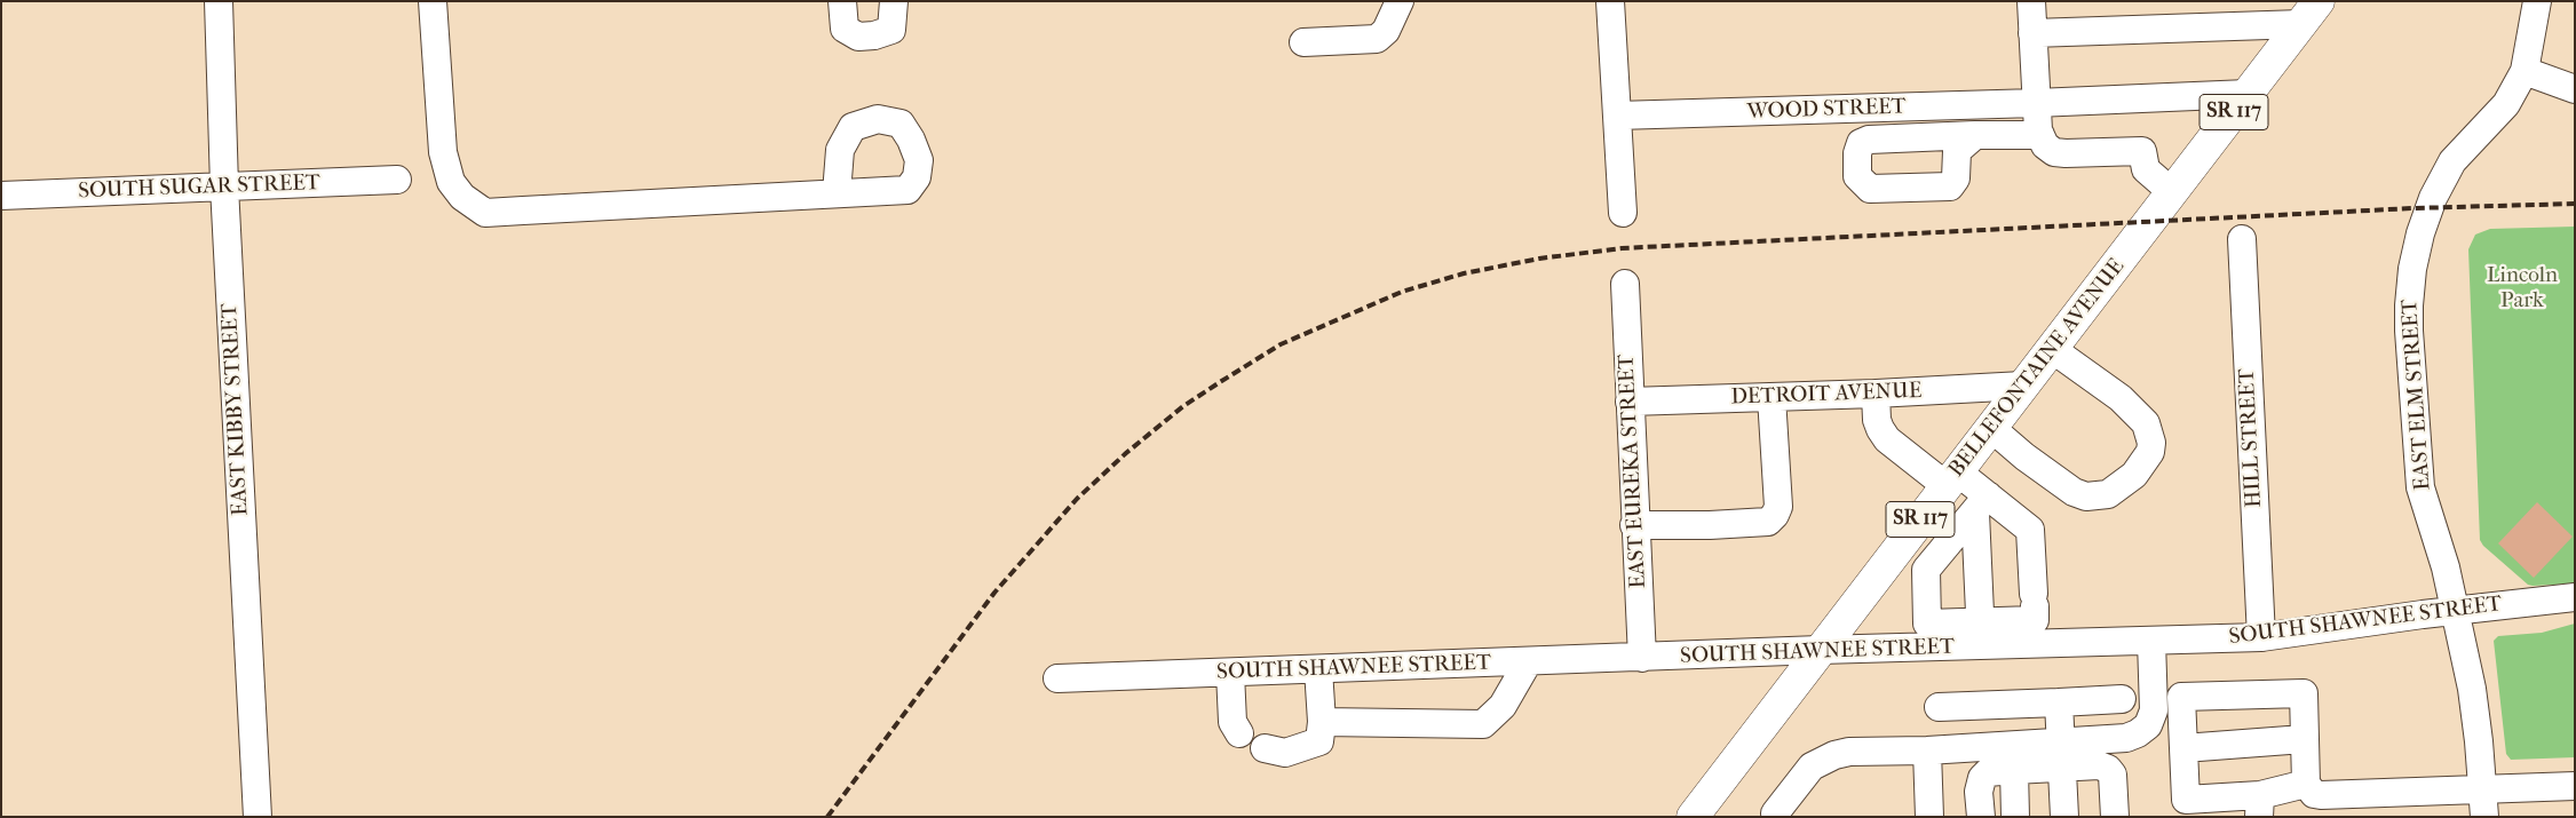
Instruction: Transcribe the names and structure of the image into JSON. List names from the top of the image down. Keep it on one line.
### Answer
{"streets":{"main road":["SR 117","BELLEFONTAINE AVENUE"],"street":["WOOD STREET","SOUTH SUGAR STREET","DETROIT AVENUE","EAST ELM STREET","EAST KIBBY STREET","HILL STREET","EAST EUREKA STREET","SOUTH SHAWNEE STREET"]},"crossings":[["WOOD STREET","BELLEFONTAINE AVENUE"],["SOUTH SUGAR STREET","EAST KIBBY STREET"],["BELLEFONTAINE AVENUE","DETROIT AVENUE"],["BELLEFONTAINE AVENUE","SOUTH SHAWNEE STREET"],["DETROIT AVENUE","EAST EUREKA STREET"],["EAST ELM STREET","SOUTH SHAWNEE STREET"],["HILL STREET","SOUTH SHAWNEE STREET"],["EAST EUREKA STREET","SOUTH SHAWNEE STREET"]],"parks":["Lincoln Park"]}
